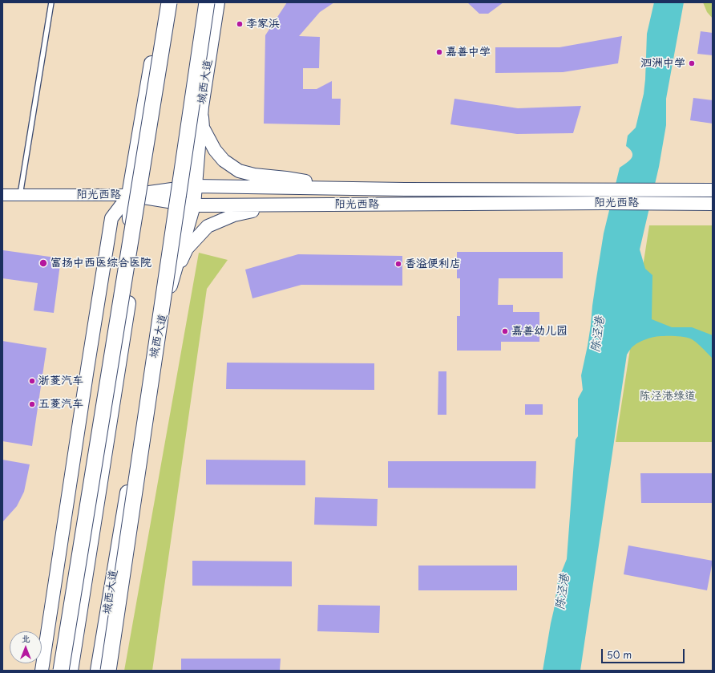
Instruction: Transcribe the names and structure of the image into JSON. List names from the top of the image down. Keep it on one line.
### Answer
{"streets":{"main road":["城西大道","阳光西路"]},"crossings":[["城西大道","阳光西路"]],"water":["陈泾港"],"parks":["陈泾港绿道"],"places":["李家浜","嘉善中学","泗洲中学","富扬中西医综合医院","香溢便利店","嘉善幼儿园","浙菱汽车","五菱汽车"],"scale_bar":"50 m","north":"top"}
